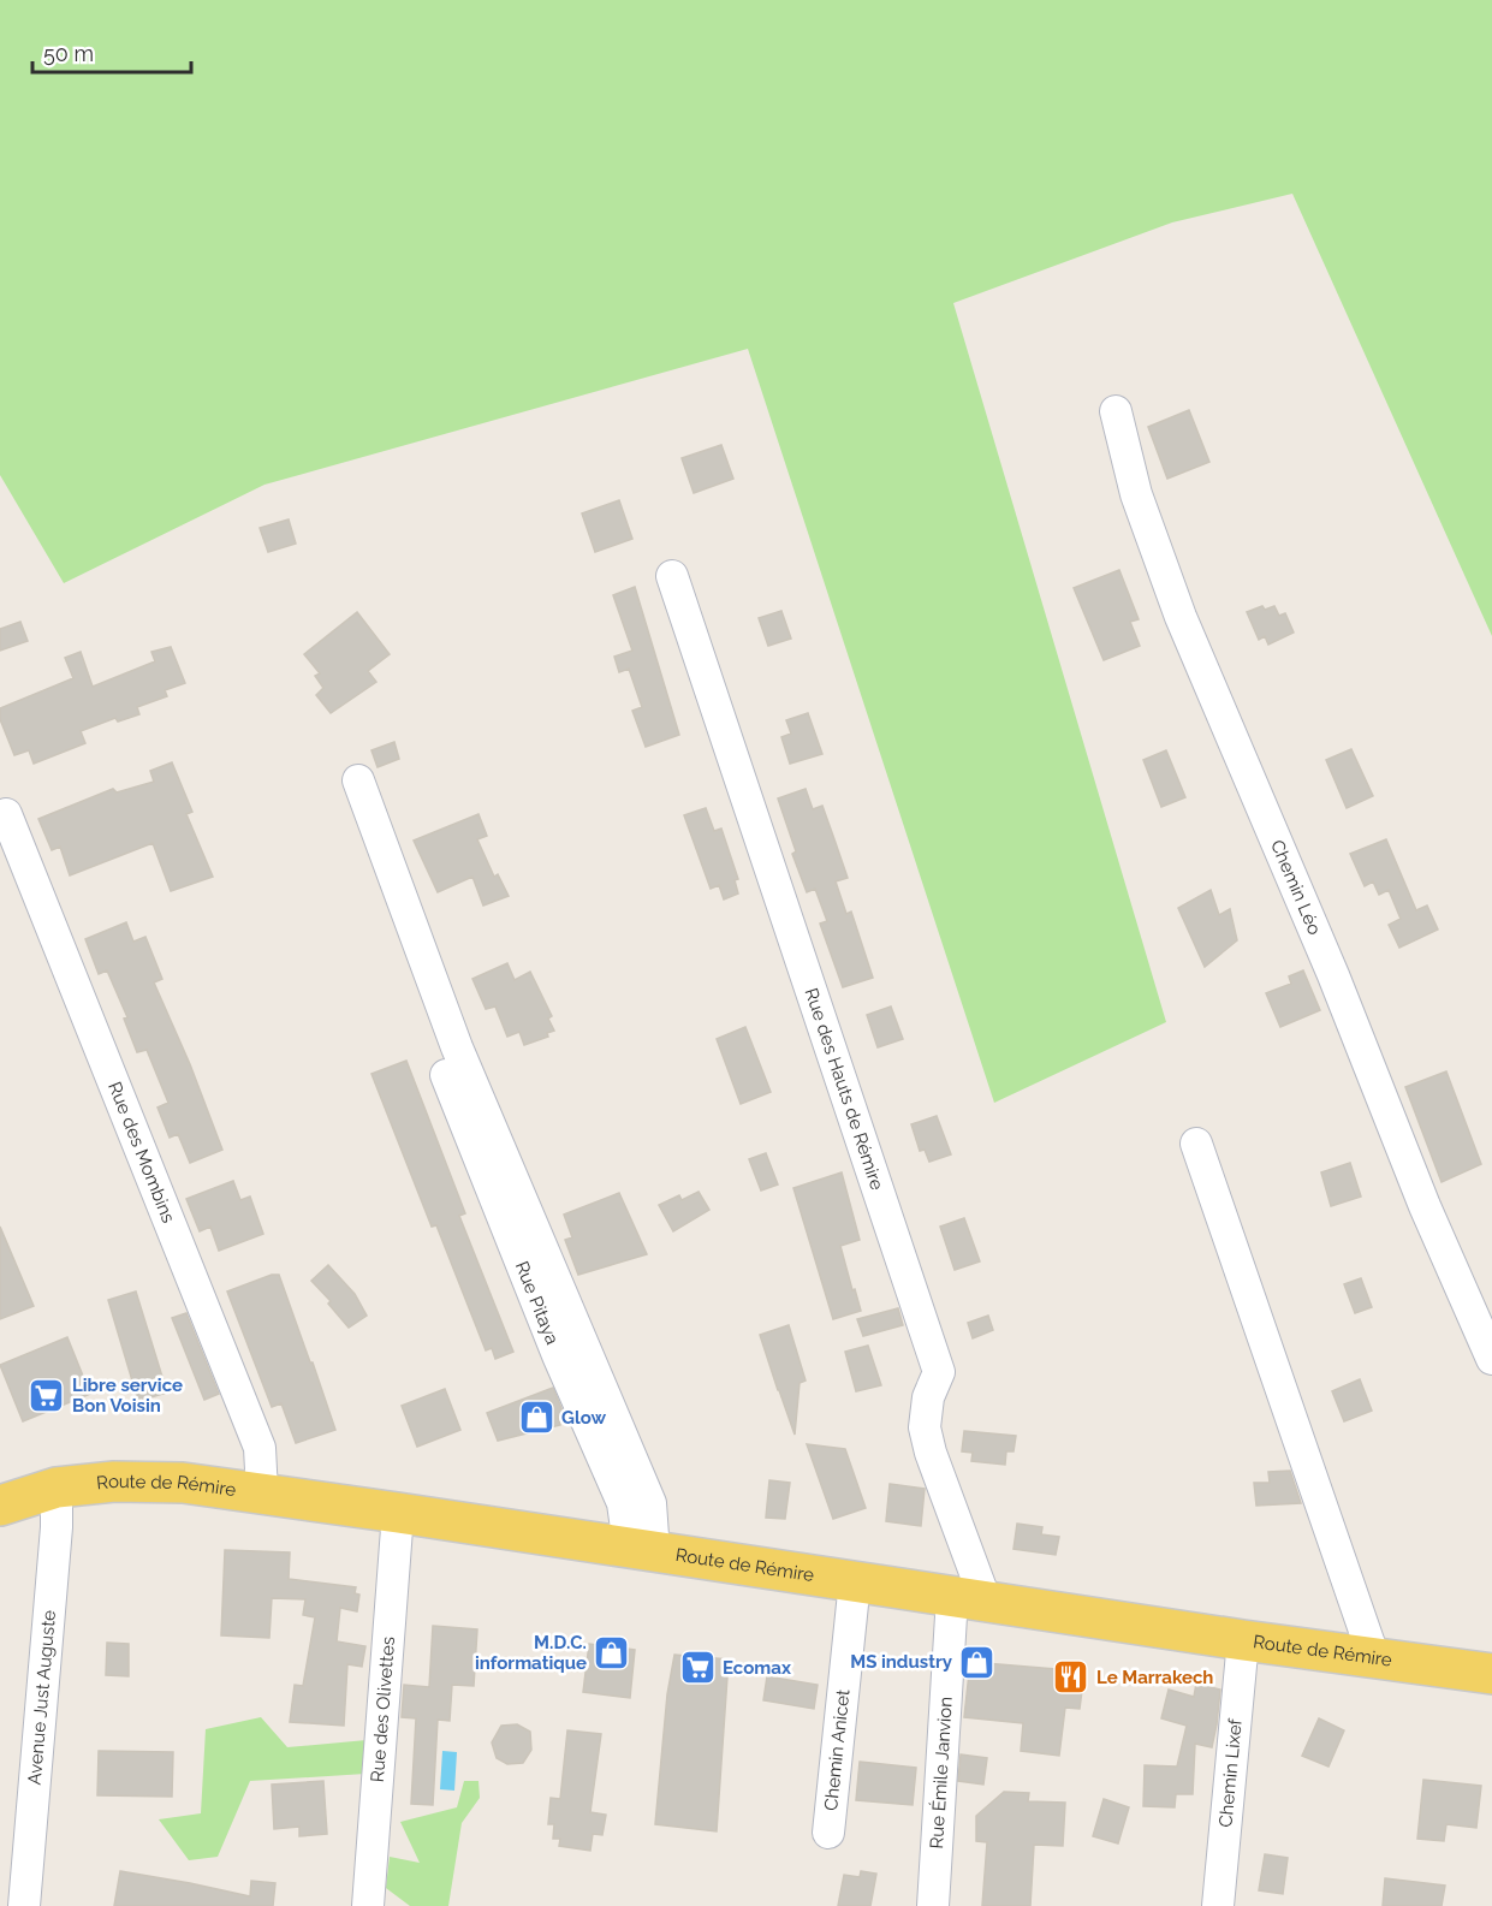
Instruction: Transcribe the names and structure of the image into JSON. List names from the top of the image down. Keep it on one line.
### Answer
{"streets":{"main road":["Route de Rémire"],"street":["Chemin Léo","Rue des Hauts de Rémire","Rue des Mombins","Rue Pitaya","Avenue Just Auguste","Rue des Olivettes","Chemin Anicet","Rue Émile Janvion","Chemin Lixef"]},"crossings":[["Rue des Hauts de Rémire","Route de Rémire"],["Rue des Hauts de Rémire","Rue Émile Janvion"],["Rue des Mombins","Route de Rémire"],["Rue Pitaya","Route de Rémire"],["Route de Rémire","Avenue Just Auguste"],["Route de Rémire","Rue des Olivettes"],["Route de Rémire","Chemin Anicet"],["Route de Rémire","Rue Émile Janvion"],["Route de Rémire","Chemin Lixef"]],"places":{"supermarket":["Libre service Bon Voisin","Ecomax"],"shop":["Glow","M.D.C. informatique","MS industry"],"restaurant":["Le Marrakech"]},"scale_bar":"50 m"}
